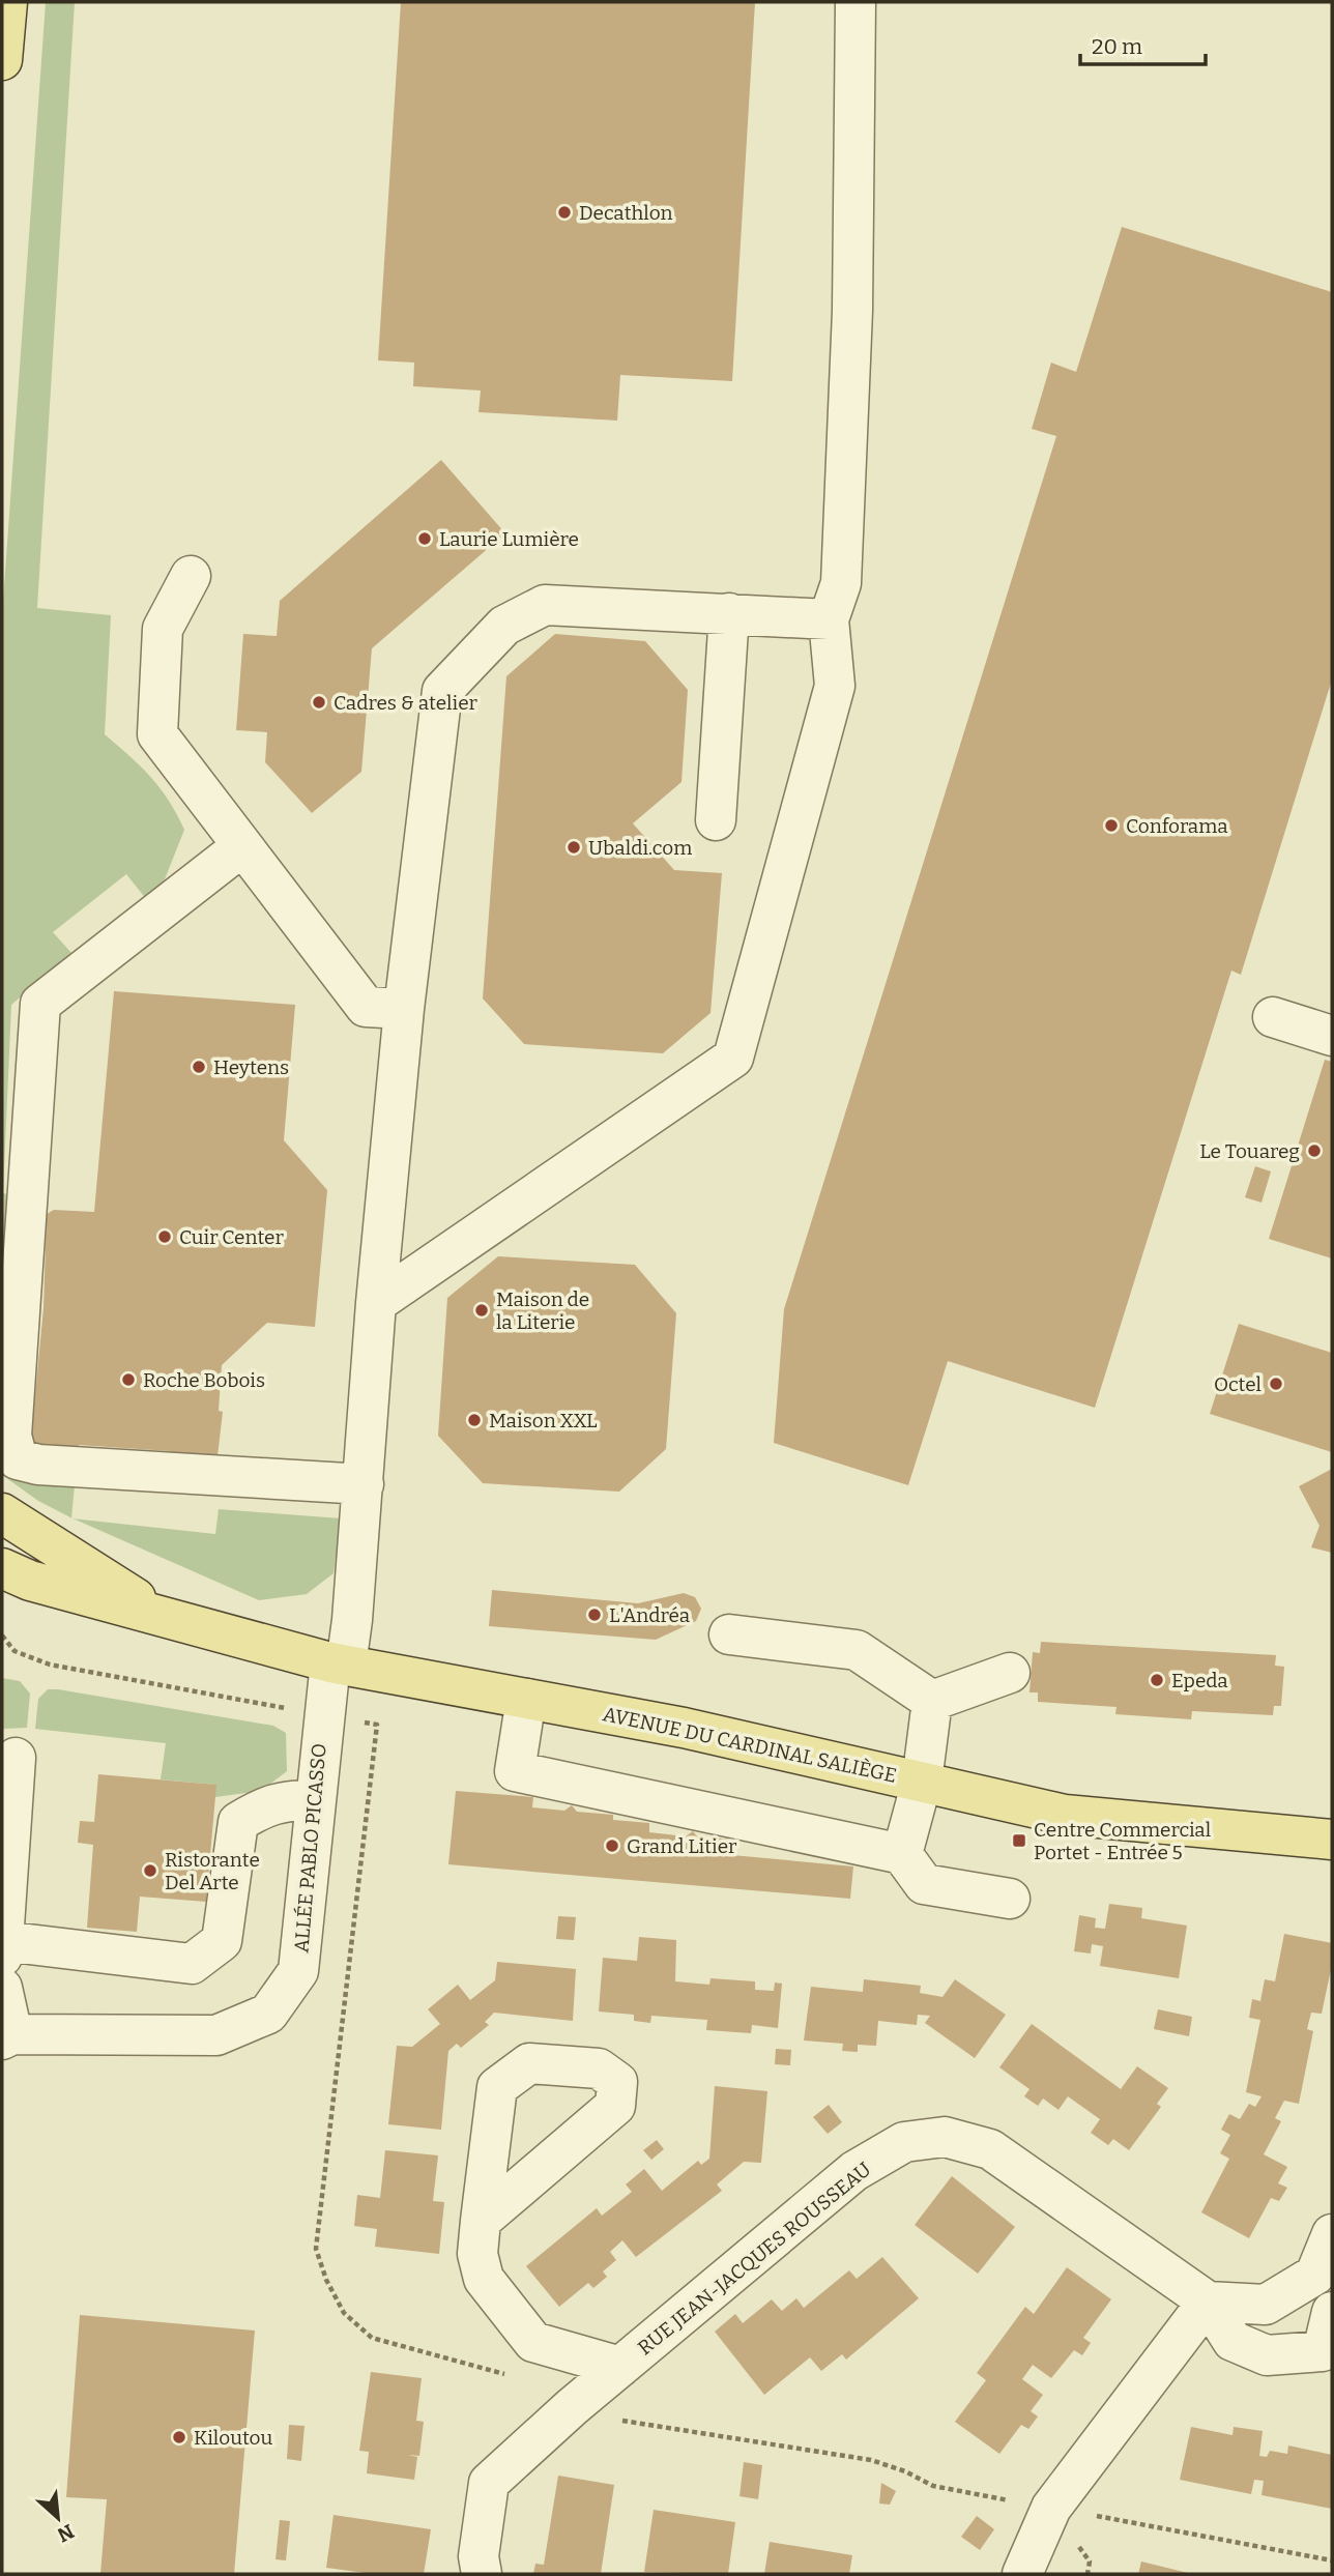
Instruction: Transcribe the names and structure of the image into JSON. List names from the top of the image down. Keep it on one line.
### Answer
{"streets":{"main road":["AVENUE DU CARDINAL SALIÈGE"],"street":["ALLÉE PABLO PICASSO","RUE JEAN-JACQUES ROUSSEAU"]},"crossings":[["AVENUE DU CARDINAL SALIÈGE","ALLÉE PABLO PICASSO"]],"places":{"other":["Decathlon","Laurie Lumière","Cadres & atelier","Conforama","Ubaldi.com","Heytens","Le Touareg","Cuir Center","Maison de la Literie","Roche Bobois","Octel","Maison XXL","L'Andréa","Epeda","Grand Litier","Ristorante Del Arte","Kiloutou"],"transit":["Centre Commercial Portet - Entrée 5"]},"scale_bar":"20 m","north":"bottom right"}
